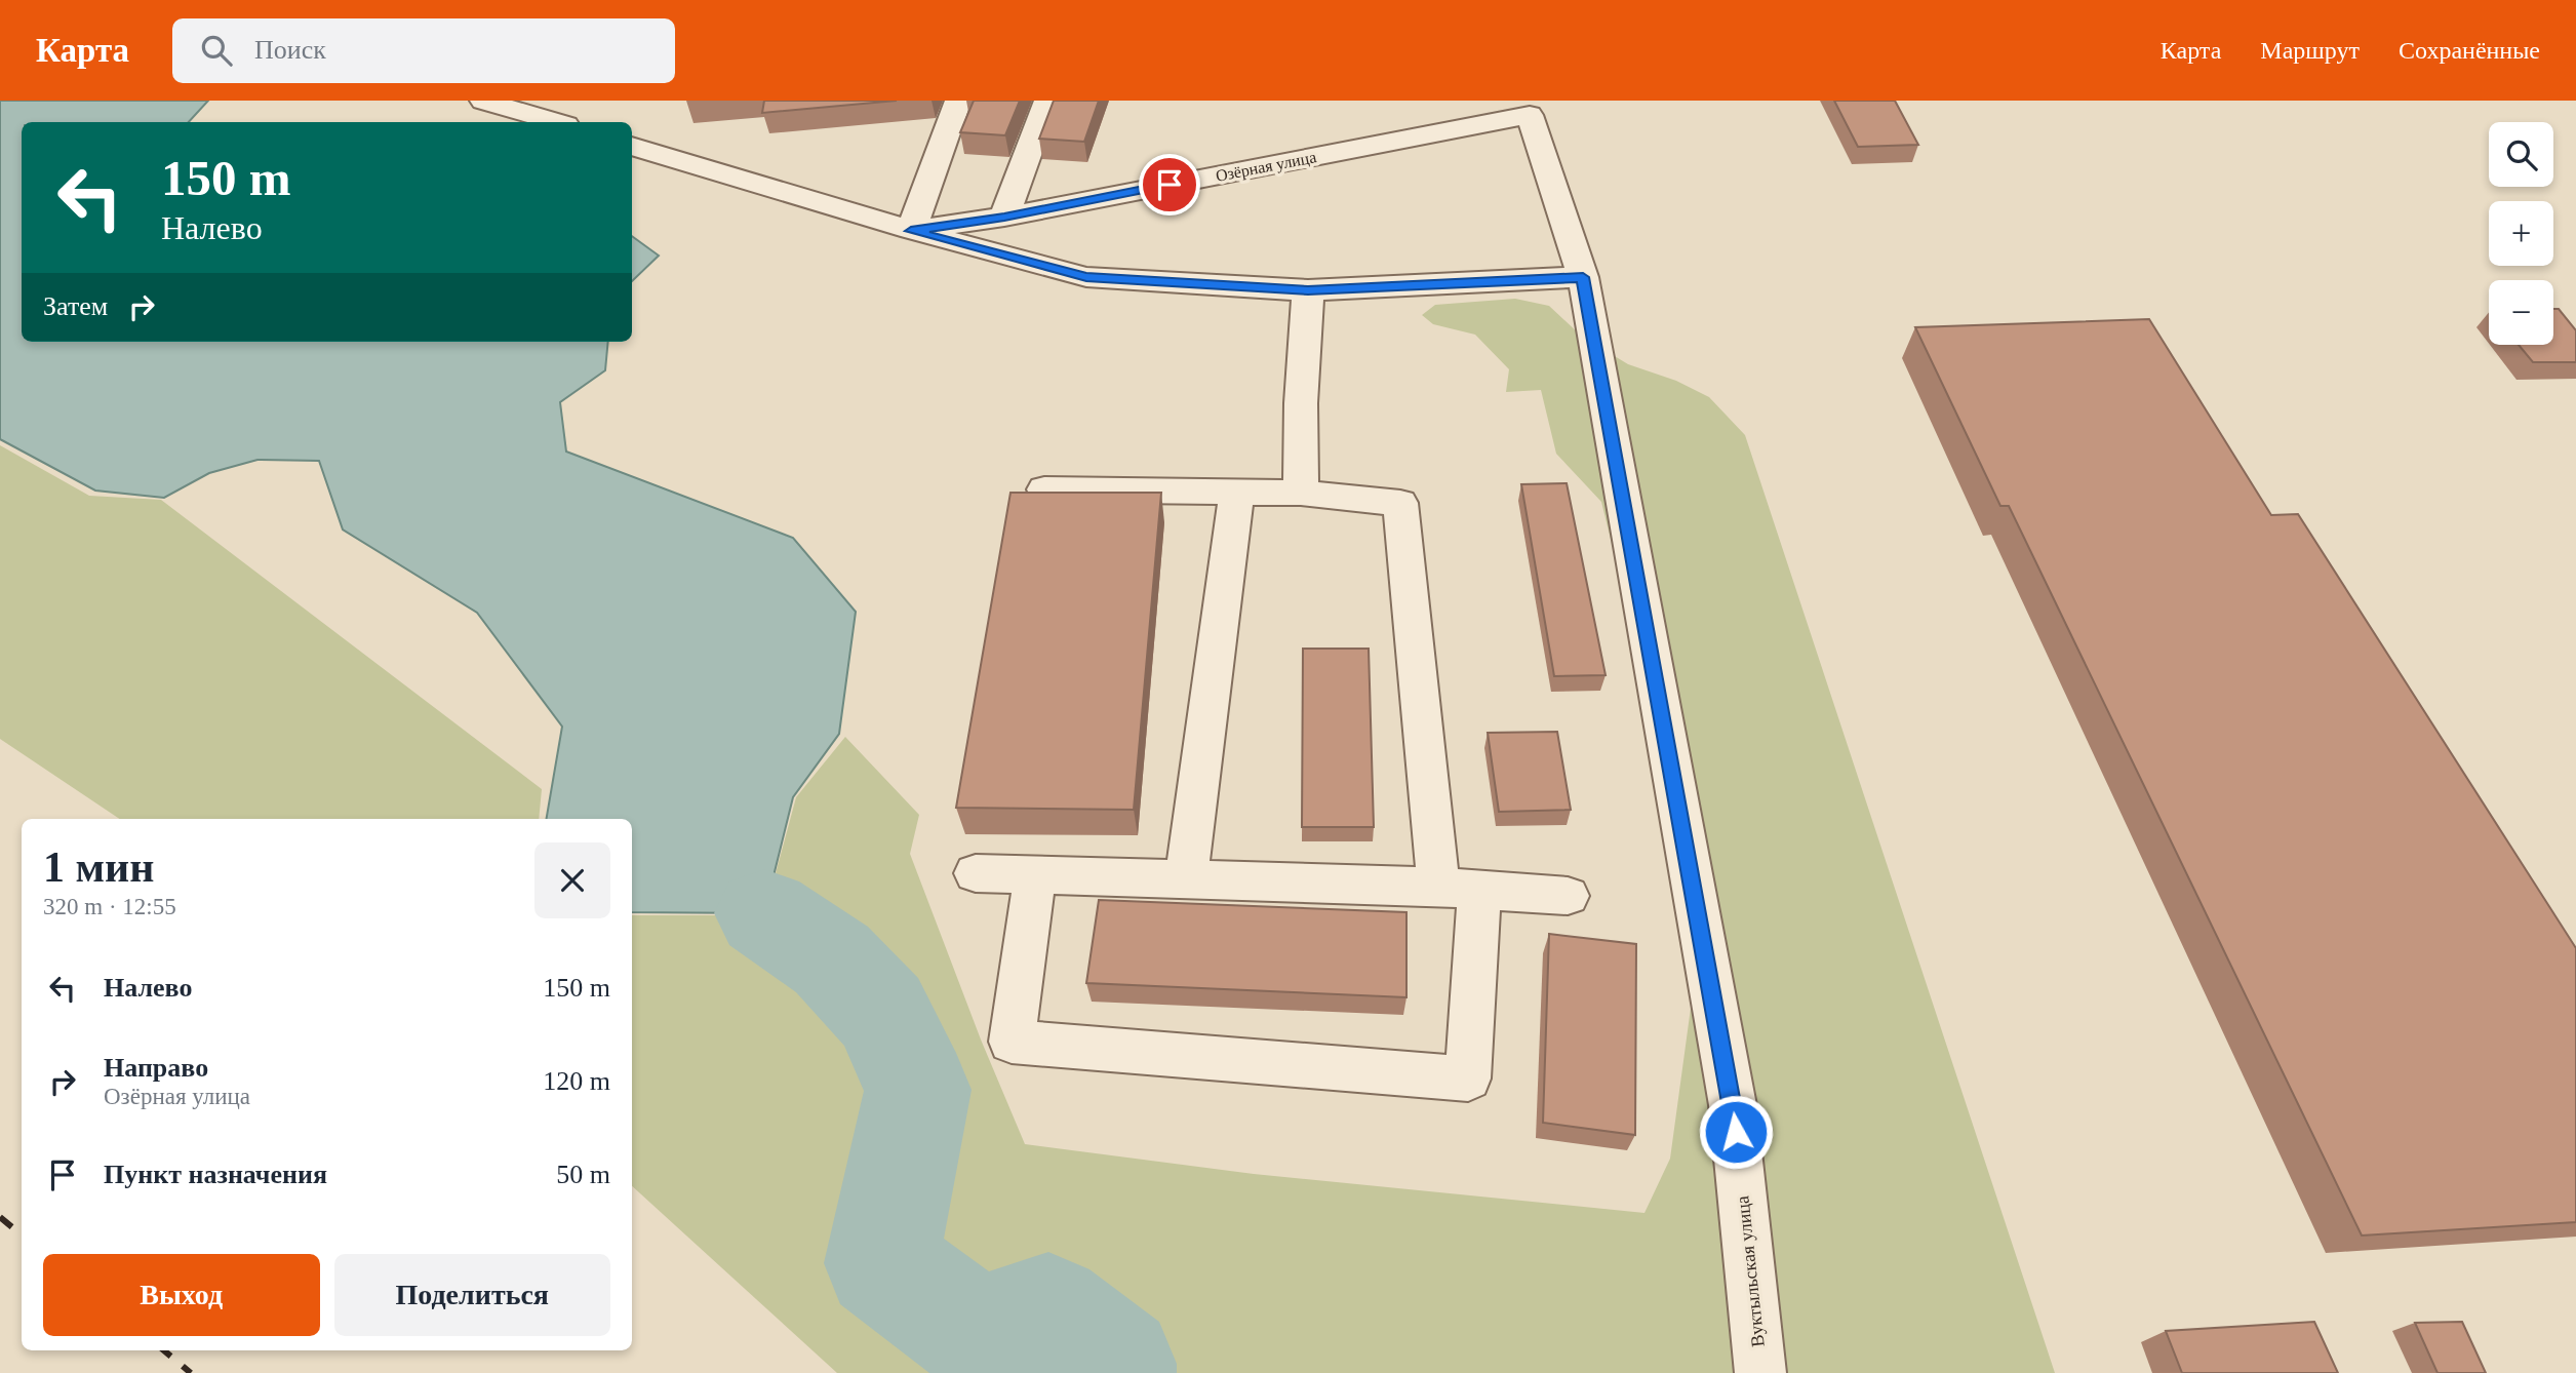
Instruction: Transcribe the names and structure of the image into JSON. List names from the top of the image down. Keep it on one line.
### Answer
{"streets":{"street":["Озёрная улица","Вуктыльская улица"]},"crossings":[["Озёрная улица","Вуктыльская улица"]],"page":{"header":"Карта","search":"Поиск","nav":["Карта","Маршрут","Сохранённые"],"map_buttons":["+","−"],"turn":["150 m","Налево"],"then":"Затем","heading":["1 мин","320 m · 12:55"],"list":[{"name":"Налево","value":"150 m"},{"name":"Направо","note":"Озёрная улица","value":"120 m"},{"name":"Пункт назначения","value":"50 m"}],"buttons":["Выход","Поделиться"]}}
